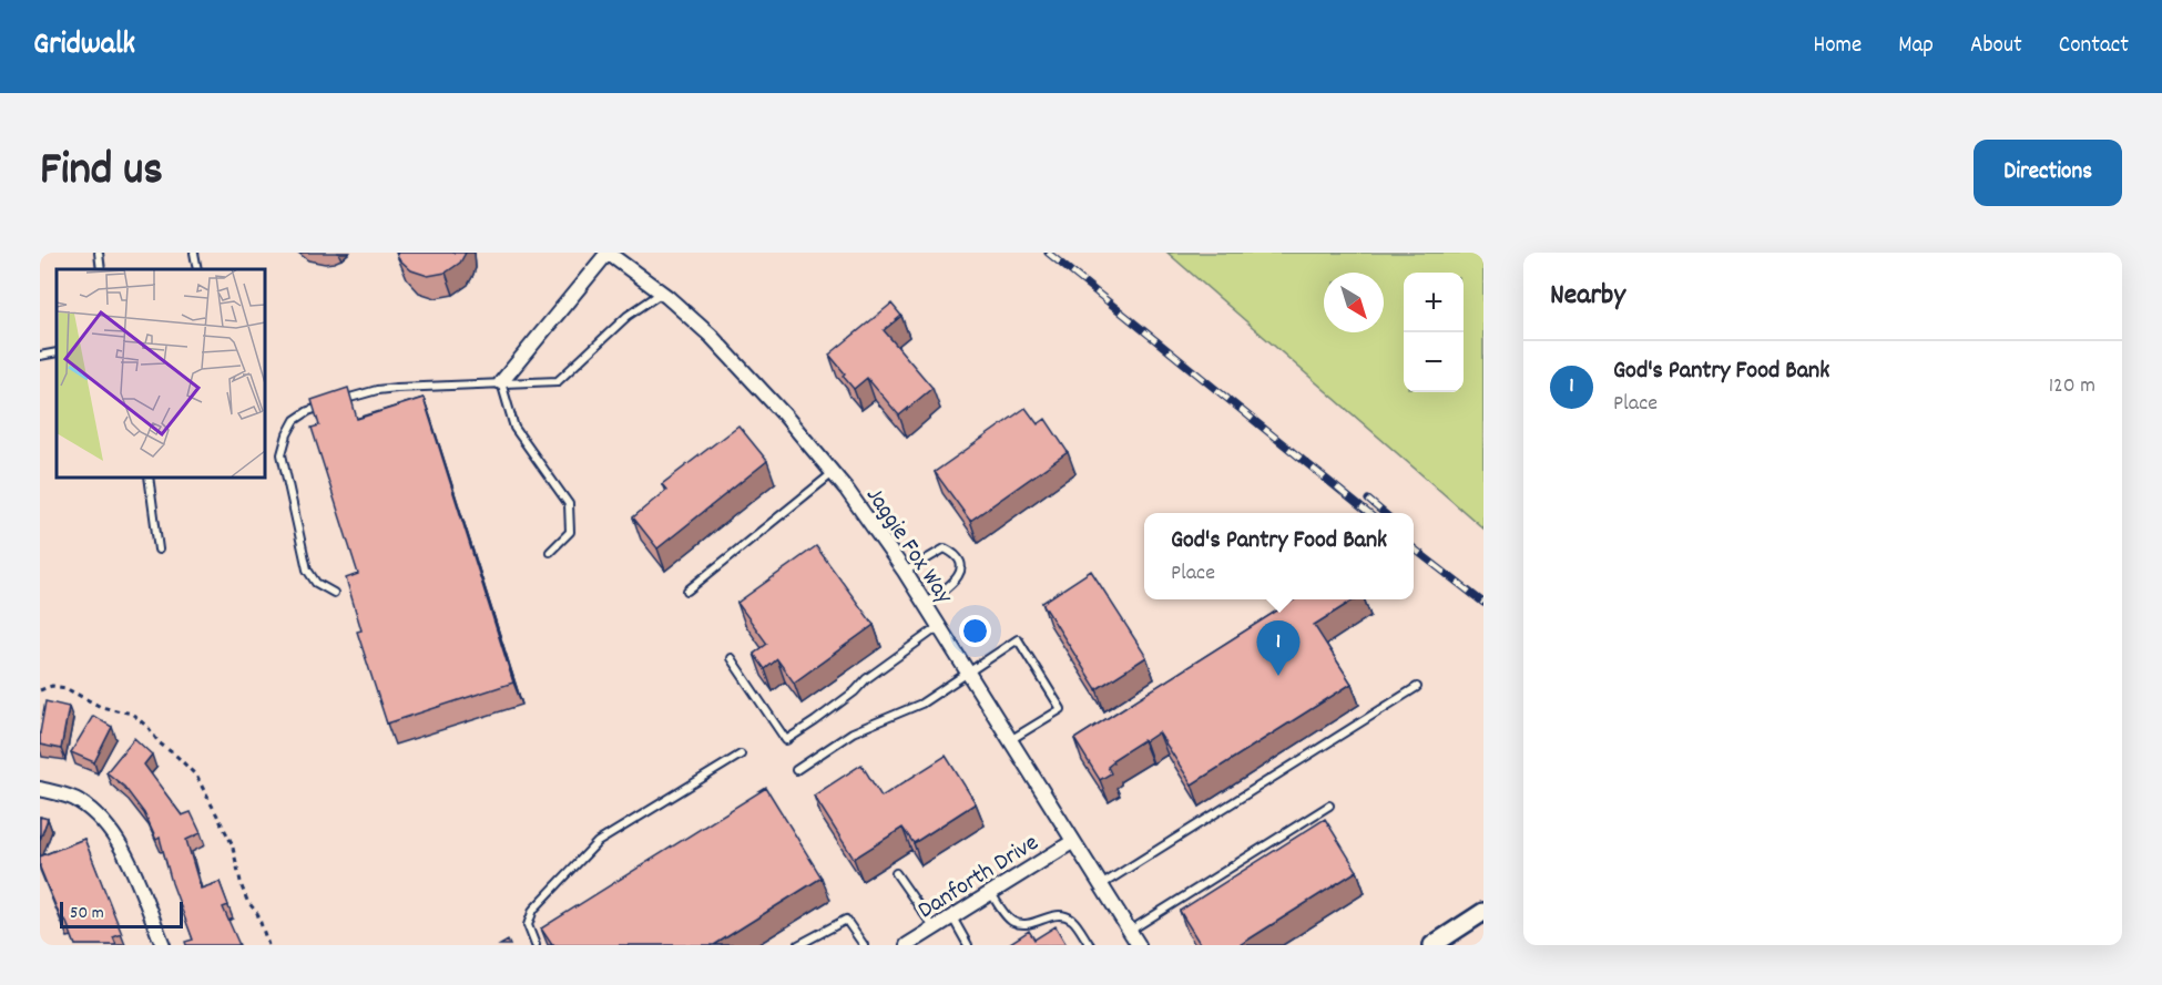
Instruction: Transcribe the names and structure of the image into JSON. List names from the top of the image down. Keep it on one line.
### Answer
{"streets":{"street":["Jaggie Fox Way","Danforth Drive"]},"crossings":[["Jaggie Fox Way","Danforth Drive"]],"scale_bar":"50 m","north":"bottom right","page":{"header":"Gridwalk","nav":["Home","Map","About","Contact"],"title":"Find us","buttons":"Directions","heading":"Nearby","map_buttons":["+","−"],"list":[{"mark":"1","name":"God's Pantry Food Bank","note":"Place","value":"120 m"}],"popup":["God's Pantry Food Bank","Place"],"pins":"1","scale":"50 m"}}
